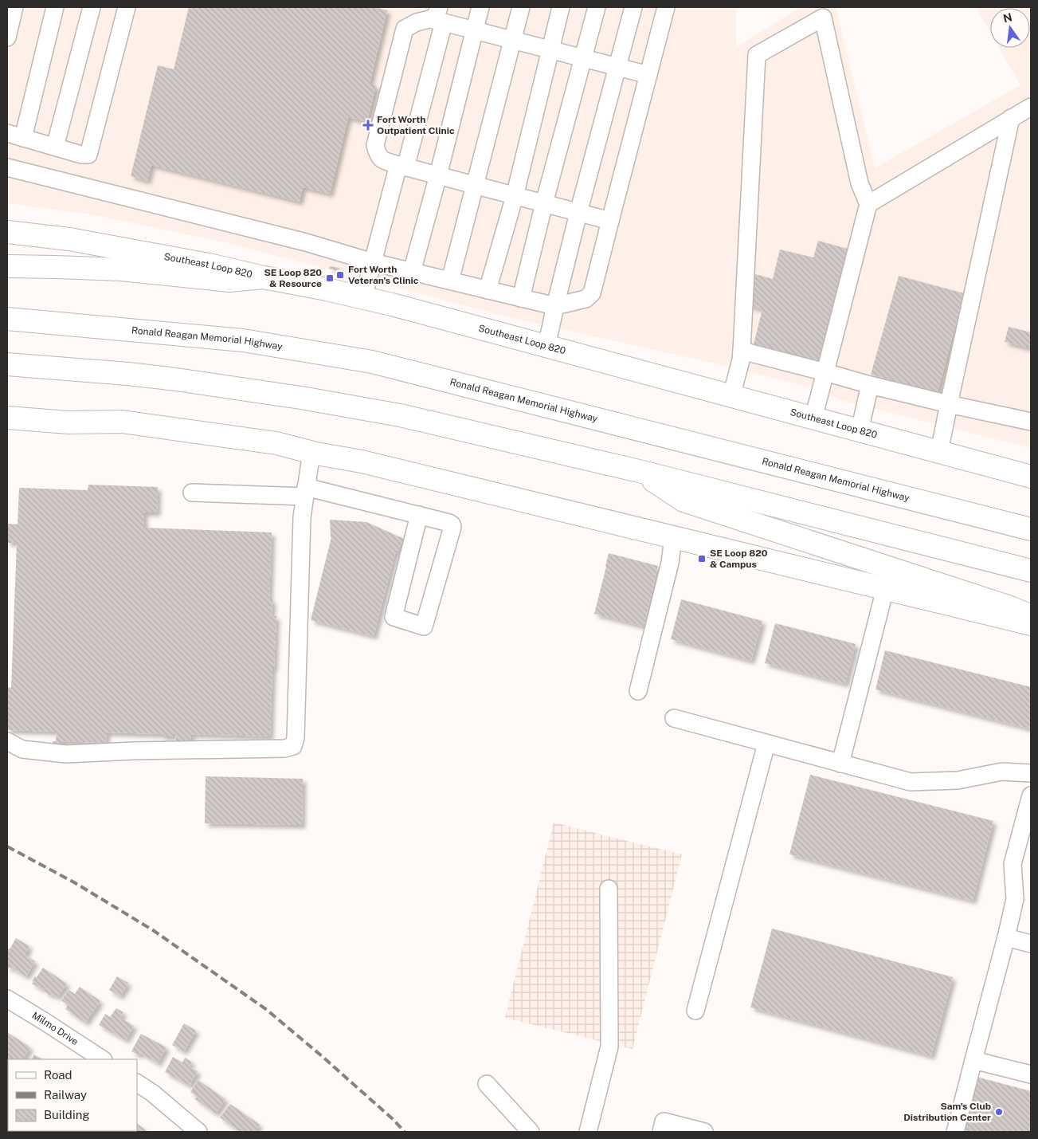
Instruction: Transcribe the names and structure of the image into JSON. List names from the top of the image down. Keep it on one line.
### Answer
{"streets":{"main road":["Southeast Loop 820","Ronald Reagan Memorial Highway"],"street":["Milmo Drive"]},"places":{"health":["Fort Worth Outpatient Clinic"],"transit":["Fort Worth Veteran's Clinic","SE Loop 820 & Resource","SE Loop 820 & Campus"],"other":["Sam's Club Distribution Center"]},"legend":["Road","Railway","Building"],"north":"top"}
